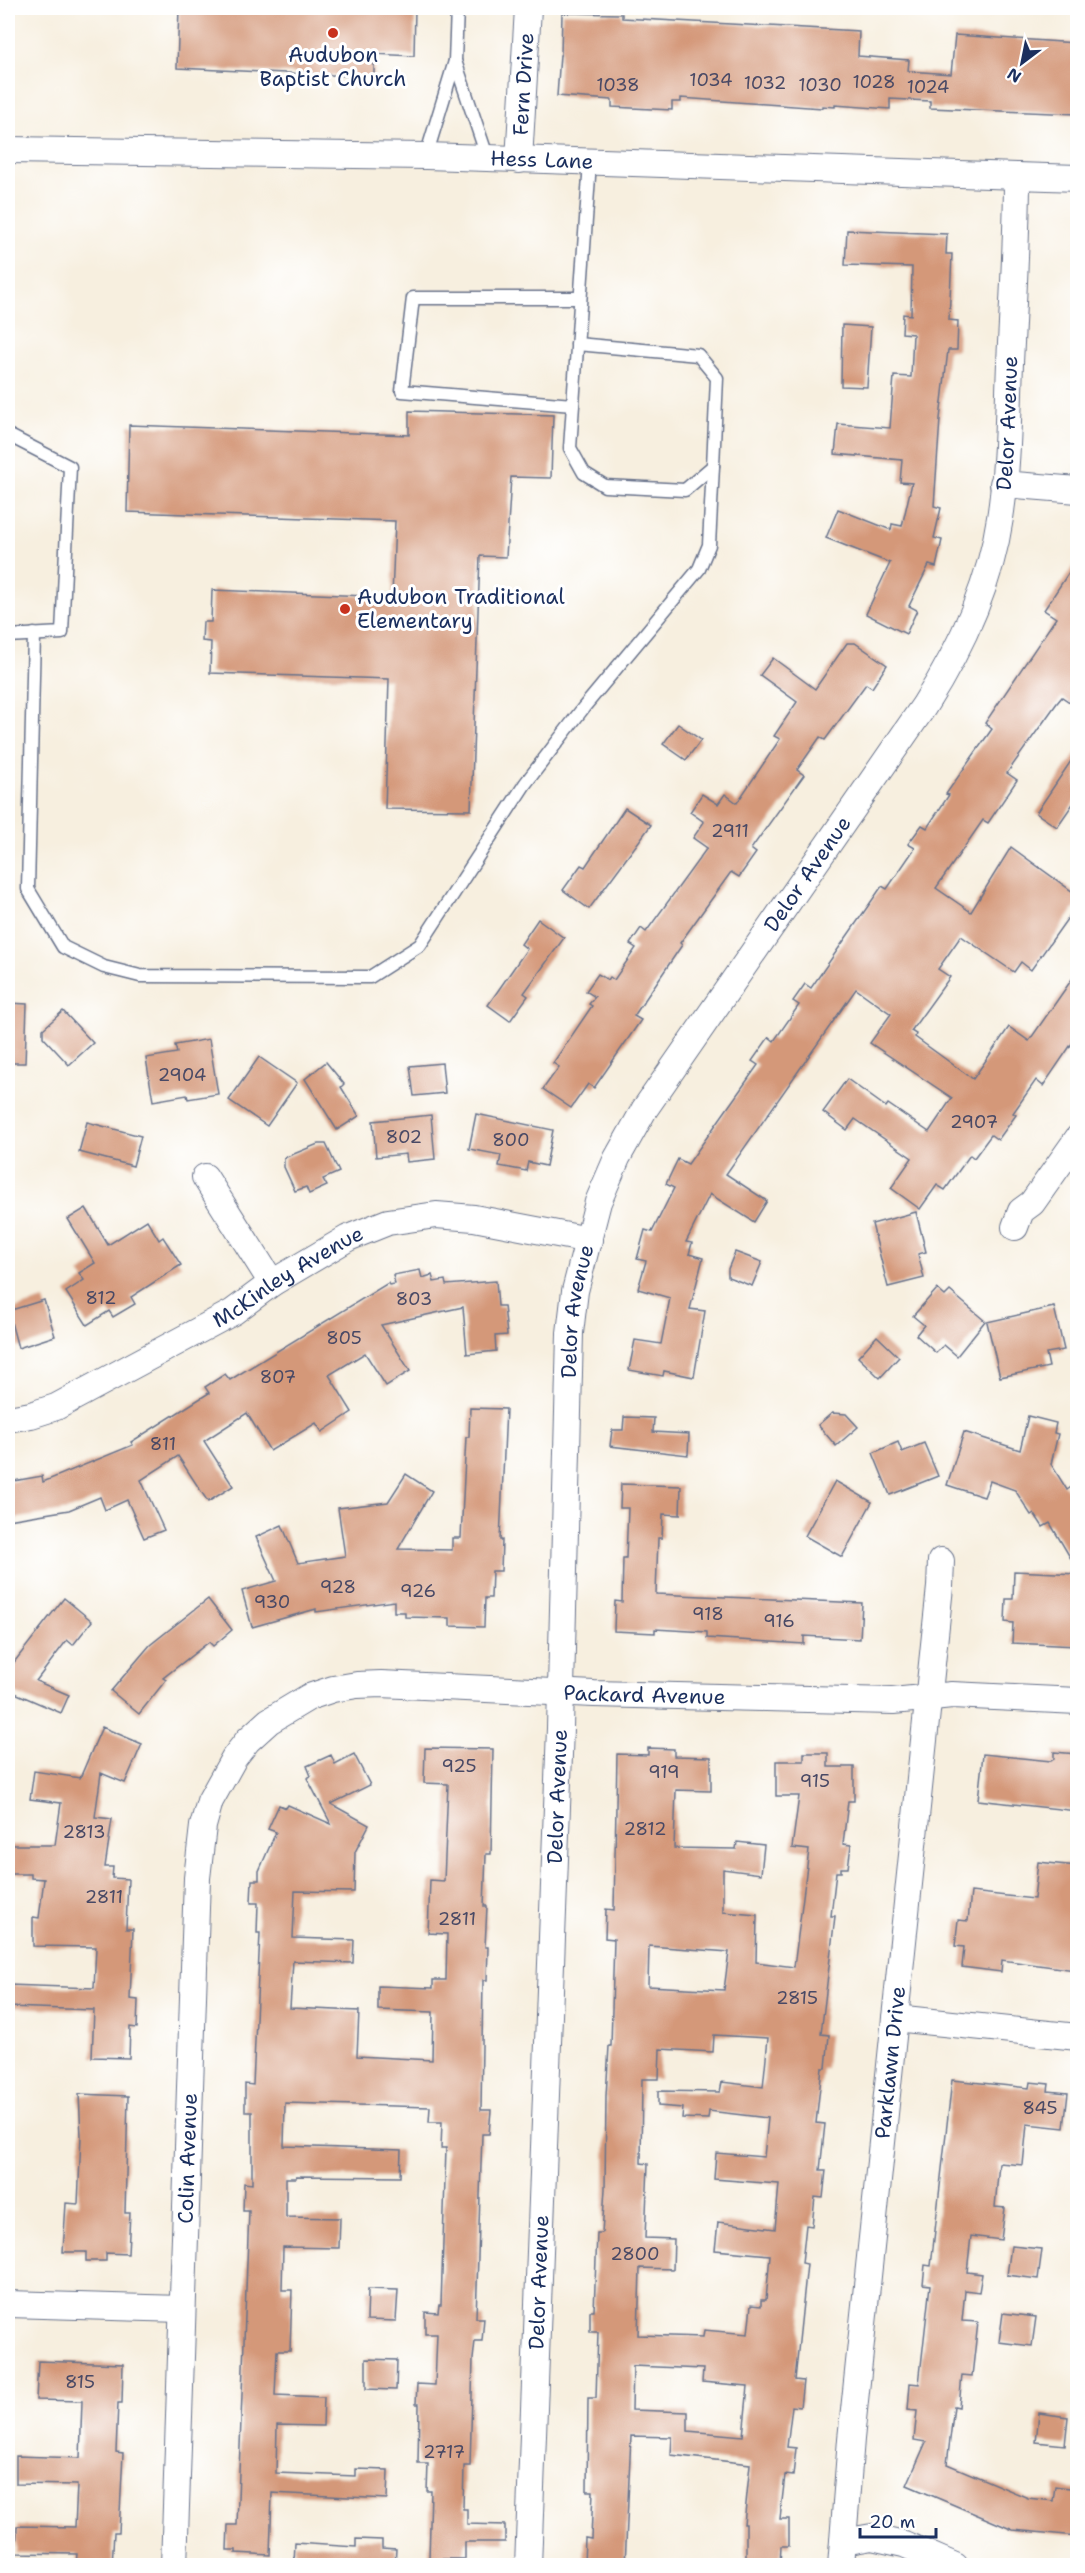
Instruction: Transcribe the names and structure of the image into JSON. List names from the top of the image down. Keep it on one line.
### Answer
{"streets":{"street":["Fern Drive","Hess Lane","Delor Avenue","McKinley Avenue","Packard Avenue","Parklawn Drive","Colin Avenue"]},"crossings":[["Fern Drive","Hess Lane"],["Hess Lane","Delor Avenue"],["Delor Avenue","McKinley Avenue"],["Delor Avenue","Packard Avenue"],["Packard Avenue","Parklawn Drive"],["Packard Avenue","Colin Avenue"]],"places":["Audubon Baptist Church","Audubon Traditional Elementary"],"house_numbers":["1034","1028","1032","1038","1030","1024","2911","2904","2907","802","800","812","803","805","807","811","928","926","930","918","916","925","919","915","2812","2813","2811","2811","2815","845","2800","815","2717"],"scale_bar":"20 m","north":"bottom left"}
